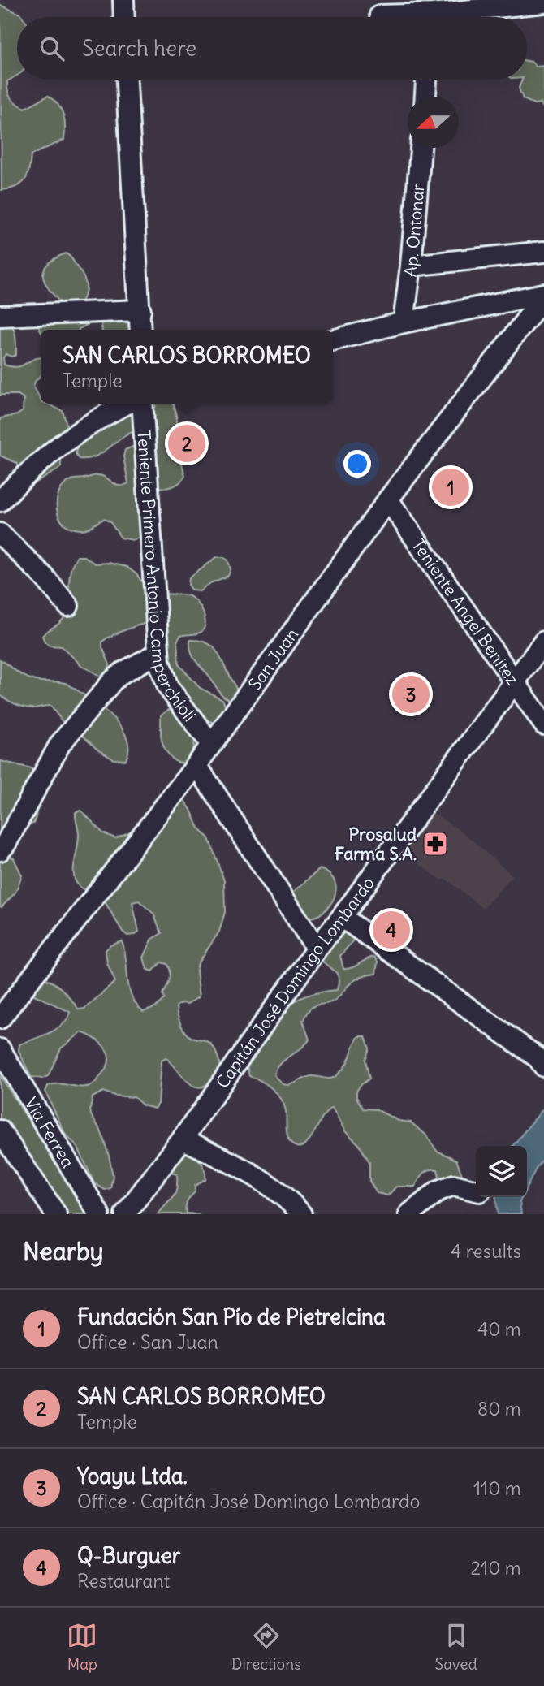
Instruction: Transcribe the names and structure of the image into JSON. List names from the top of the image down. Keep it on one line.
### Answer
{"streets":{"street":["Ap. Ontonar","Teniente Primero Antonio Camperchioli","Teniente Angel Benitez","San Juan","Capitán José Domingo Lombardo","Via Ferrea"]},"crossings":[["Teniente Primero Antonio Camperchioli","San Juan"],["Teniente Angel Benitez","San Juan"],["Teniente Angel Benitez","Capitán José Domingo Lombardo"]],"places":{"pharmacy":["Prosalud Farma S.A."]},"north":"left","page":{"search":"Search here","popup":["SAN CARLOS BORROMEO","Temple"],"pins":["2","1","3","4"],"heading":["Nearby","4 results"],"list":[{"mark":"1","name":"Fundación San Pío de Pietrelcina","note":"Office · San Juan","value":"40 m"},{"mark":"2","name":"SAN CARLOS BORROMEO","note":"Temple","value":"80 m"},{"mark":"3","name":"Yoayu Ltda.","note":"Office · Capitán José Domingo Lombardo","value":"110 m"},{"mark":"4","name":"Q-Burguer","note":"Restaurant","value":"210 m"}],"nav":["Map","Directions","Saved"]}}
